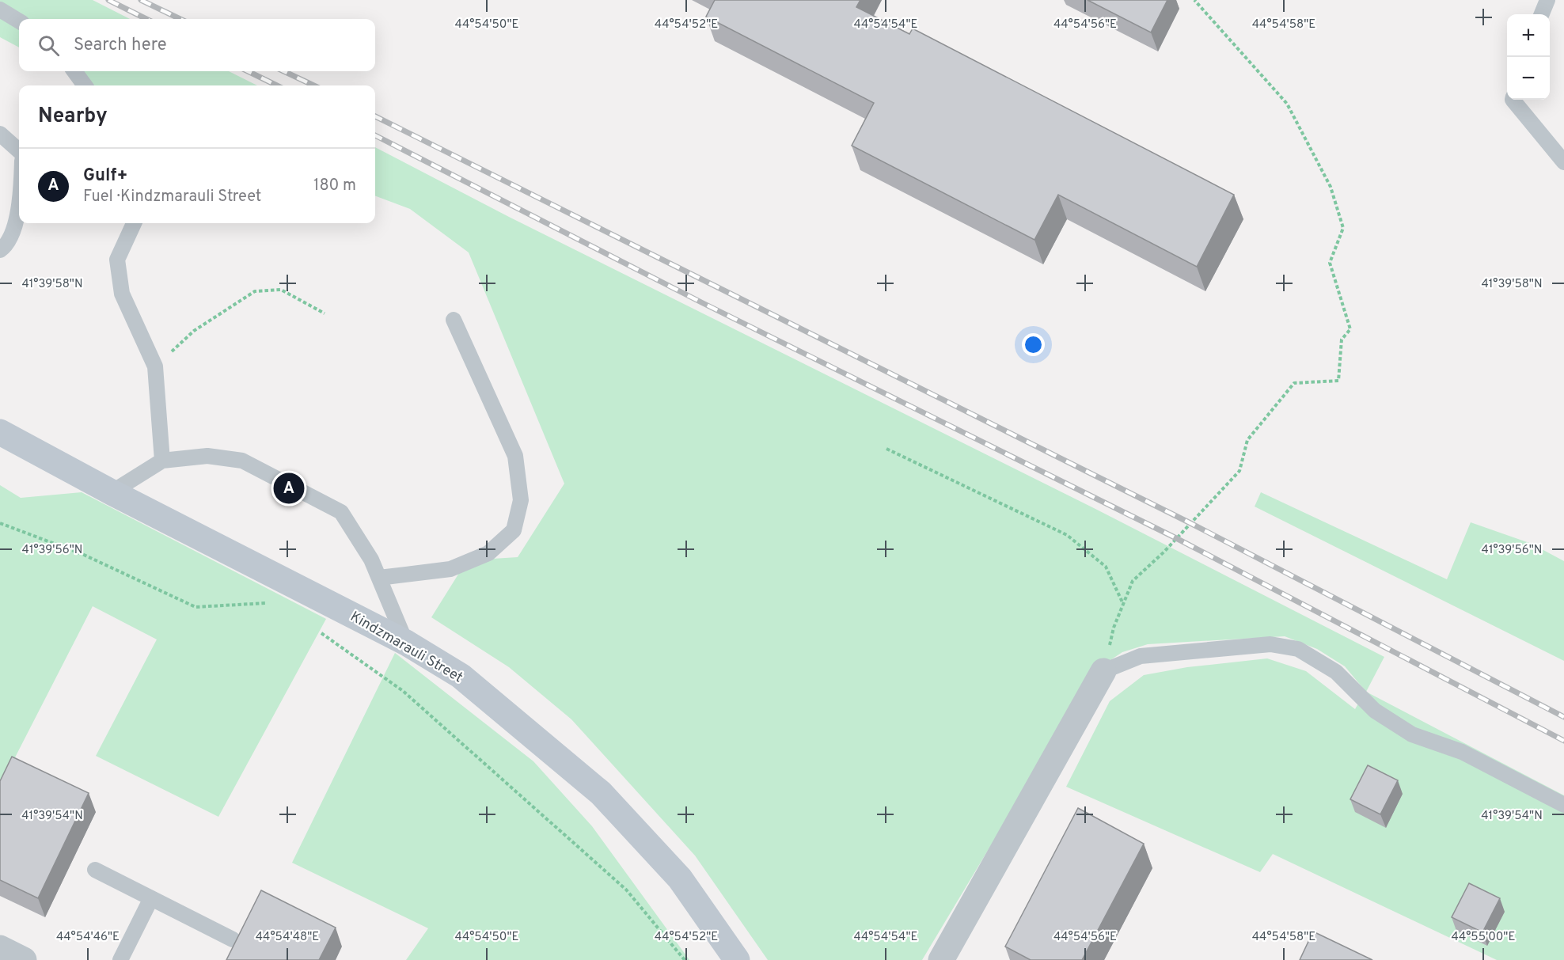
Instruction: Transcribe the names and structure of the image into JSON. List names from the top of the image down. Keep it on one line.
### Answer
{"streets":{"main road":["Kindzmarauli Street"]},"page":{"map_buttons":["+","−"],"search":"Search here","heading":"Nearby","list":[{"mark":"A","name":"Gulf+","note":"Fuel · Kindzmarauli Street","value":"180 m"}],"pins":"A"},"coordinates":["44°54'50\"E","44°54'52\"E","44°54'54\"E","44°54'56\"E","44°54'58\"E","41°39'58\"N","41°39'56\"N","41°39'54\"N","44°54'46\"E","44°54'48\"E","44°55'00\"E"]}
